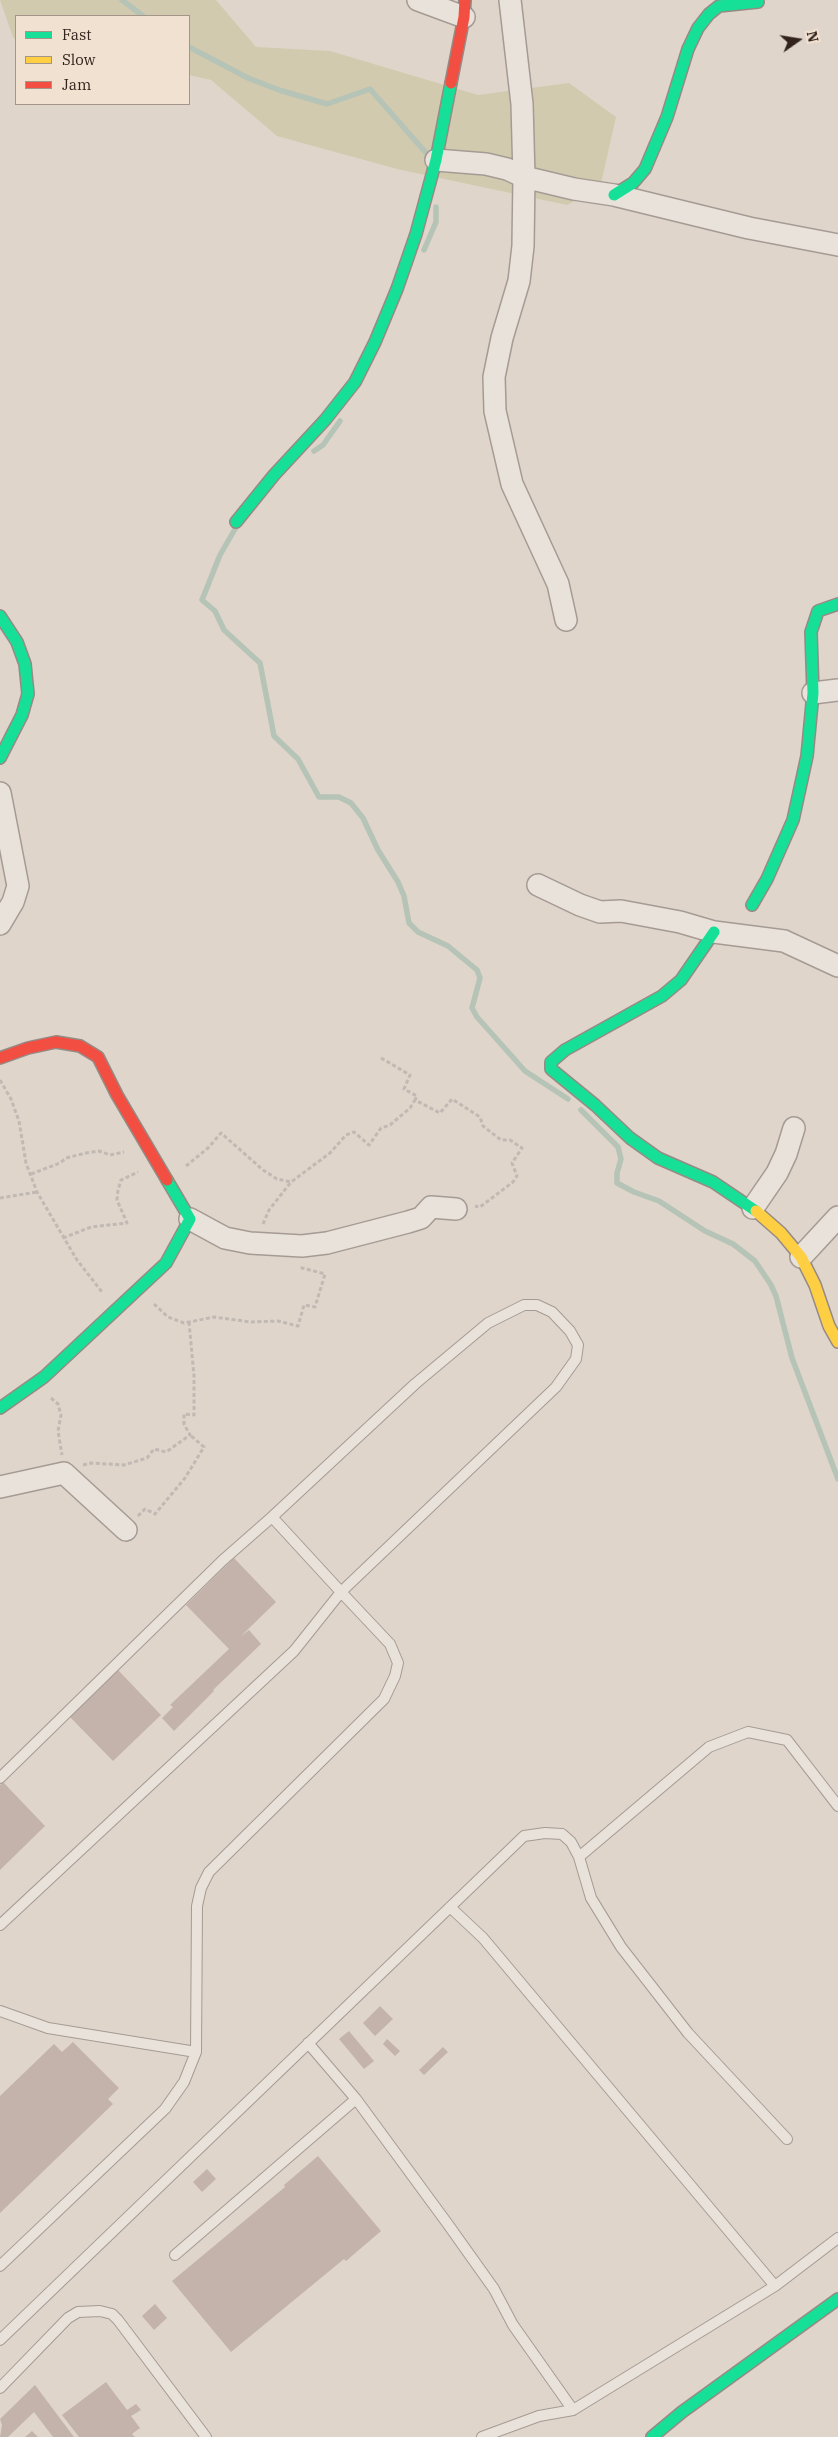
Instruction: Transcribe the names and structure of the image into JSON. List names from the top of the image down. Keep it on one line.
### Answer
{"legend":["Fast","Slow","Jam"],"north":"right"}
